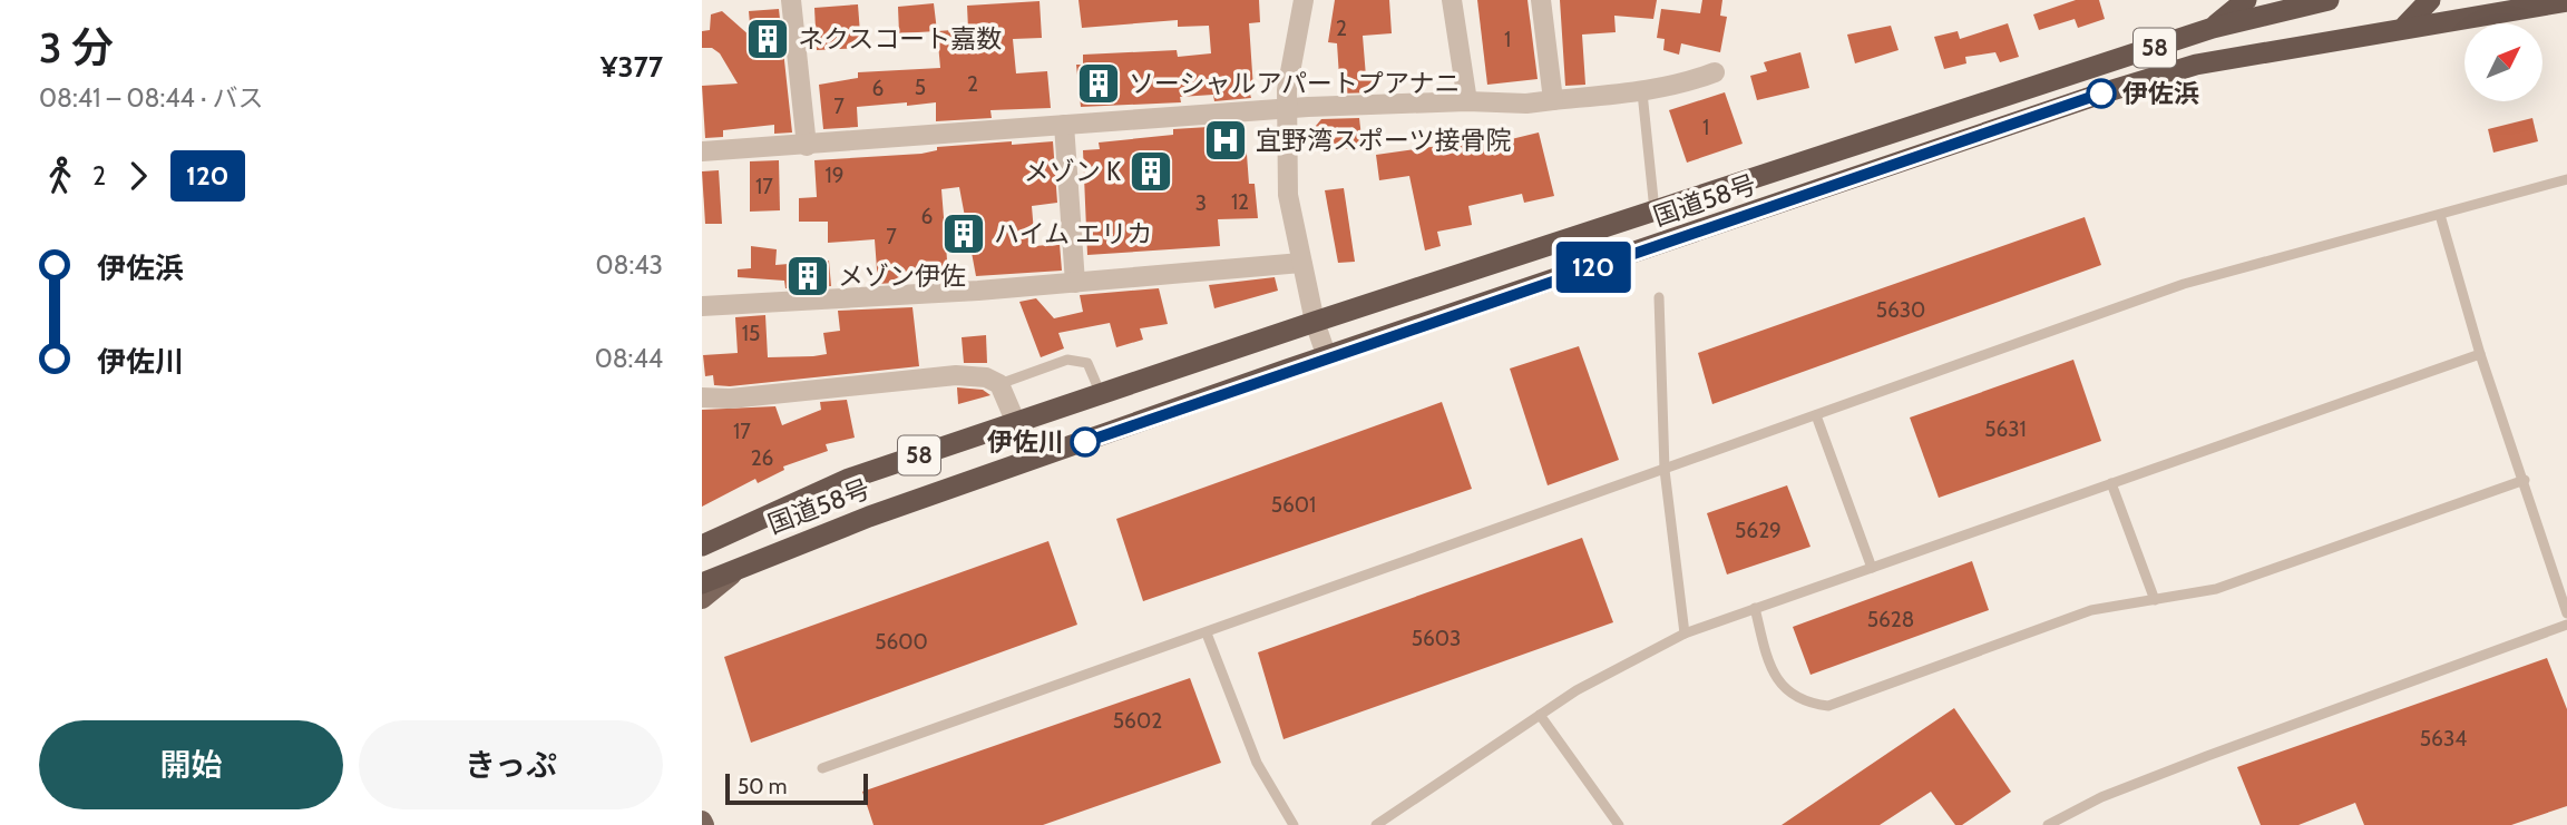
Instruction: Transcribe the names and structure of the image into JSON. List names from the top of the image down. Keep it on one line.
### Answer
{"streets":{"highway":["58","国道58号"]},"crossings":[["58","国道58号"]],"places":{"building":["ネクスコート嘉数","ソーシャルアパートプアナニ","メゾン K","ハイム エリカ","メゾン伊佐"],"other":["伊佐浜","伊佐川"],"hospital":["宜野湾スポーツ接骨院"]},"lines":["bus line 120"],"house_numbers":["2","1","2","5","6","7","1","19","17","12","3","6","7","5630","15","5631","17","26","5601","5629","5628","5603","5600","5602","5634"],"scale_bar":"50 m","north":"top right","page":{"heading":["3 分","08:41 – 08:44 · バス","¥377"],"on_map":"120","legs":["2","120"],"list":[{"name":"伊佐浜","value":"08:43"},{"name":"伊佐川","value":"08:44"}],"buttons":["開始","きっぷ"],"scale":"50 m"}}
